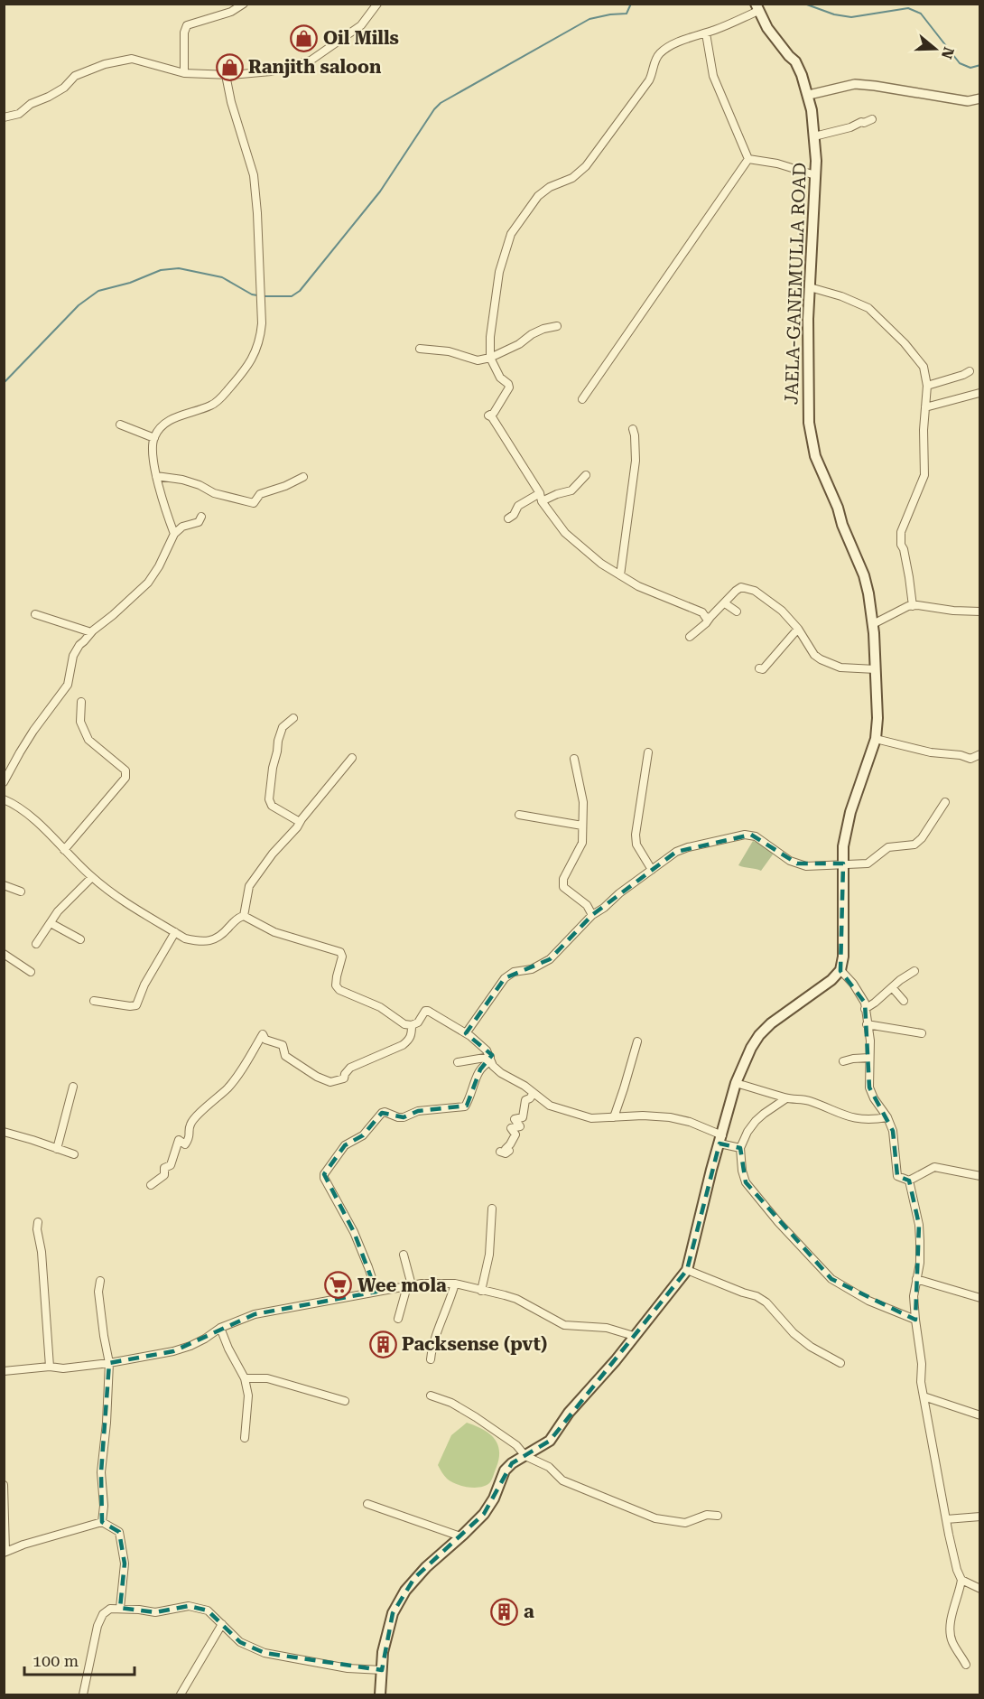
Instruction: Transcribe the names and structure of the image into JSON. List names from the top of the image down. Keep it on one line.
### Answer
{"streets":{"main road":["JAELA-GANEMULLA ROAD"]},"places":{"shop":["Oil Mills","Ranjith saloon"],"supermarket":["Wee mola"],"building":["Packsense (pvt)","a"]},"scale_bar":"100 m","north":"right"}
